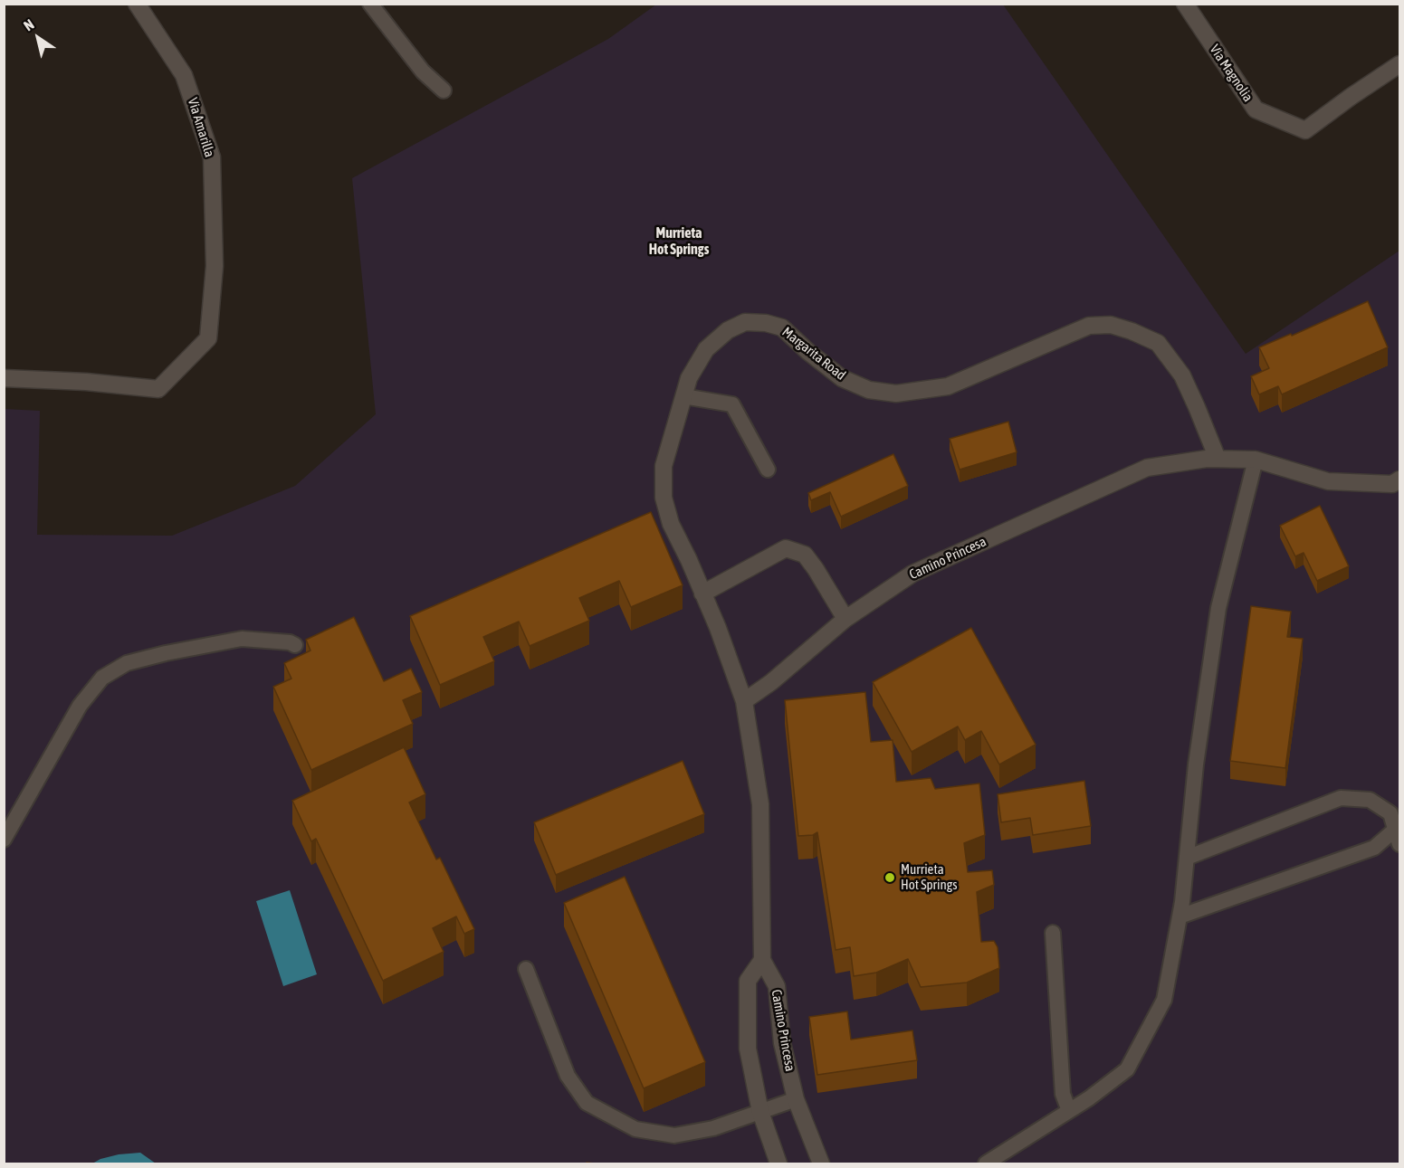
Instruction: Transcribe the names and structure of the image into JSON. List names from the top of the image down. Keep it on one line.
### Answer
{"streets":{"street":["Via Magnolia","Via Amarilla","Margarita Road","Camino Princesa"]},"crossings":[["Margarita Road","Camino Princesa"]],"districts":["Murrieta Hot Springs"],"places":["Murrieta Hot Springs"],"north":"top left"}
